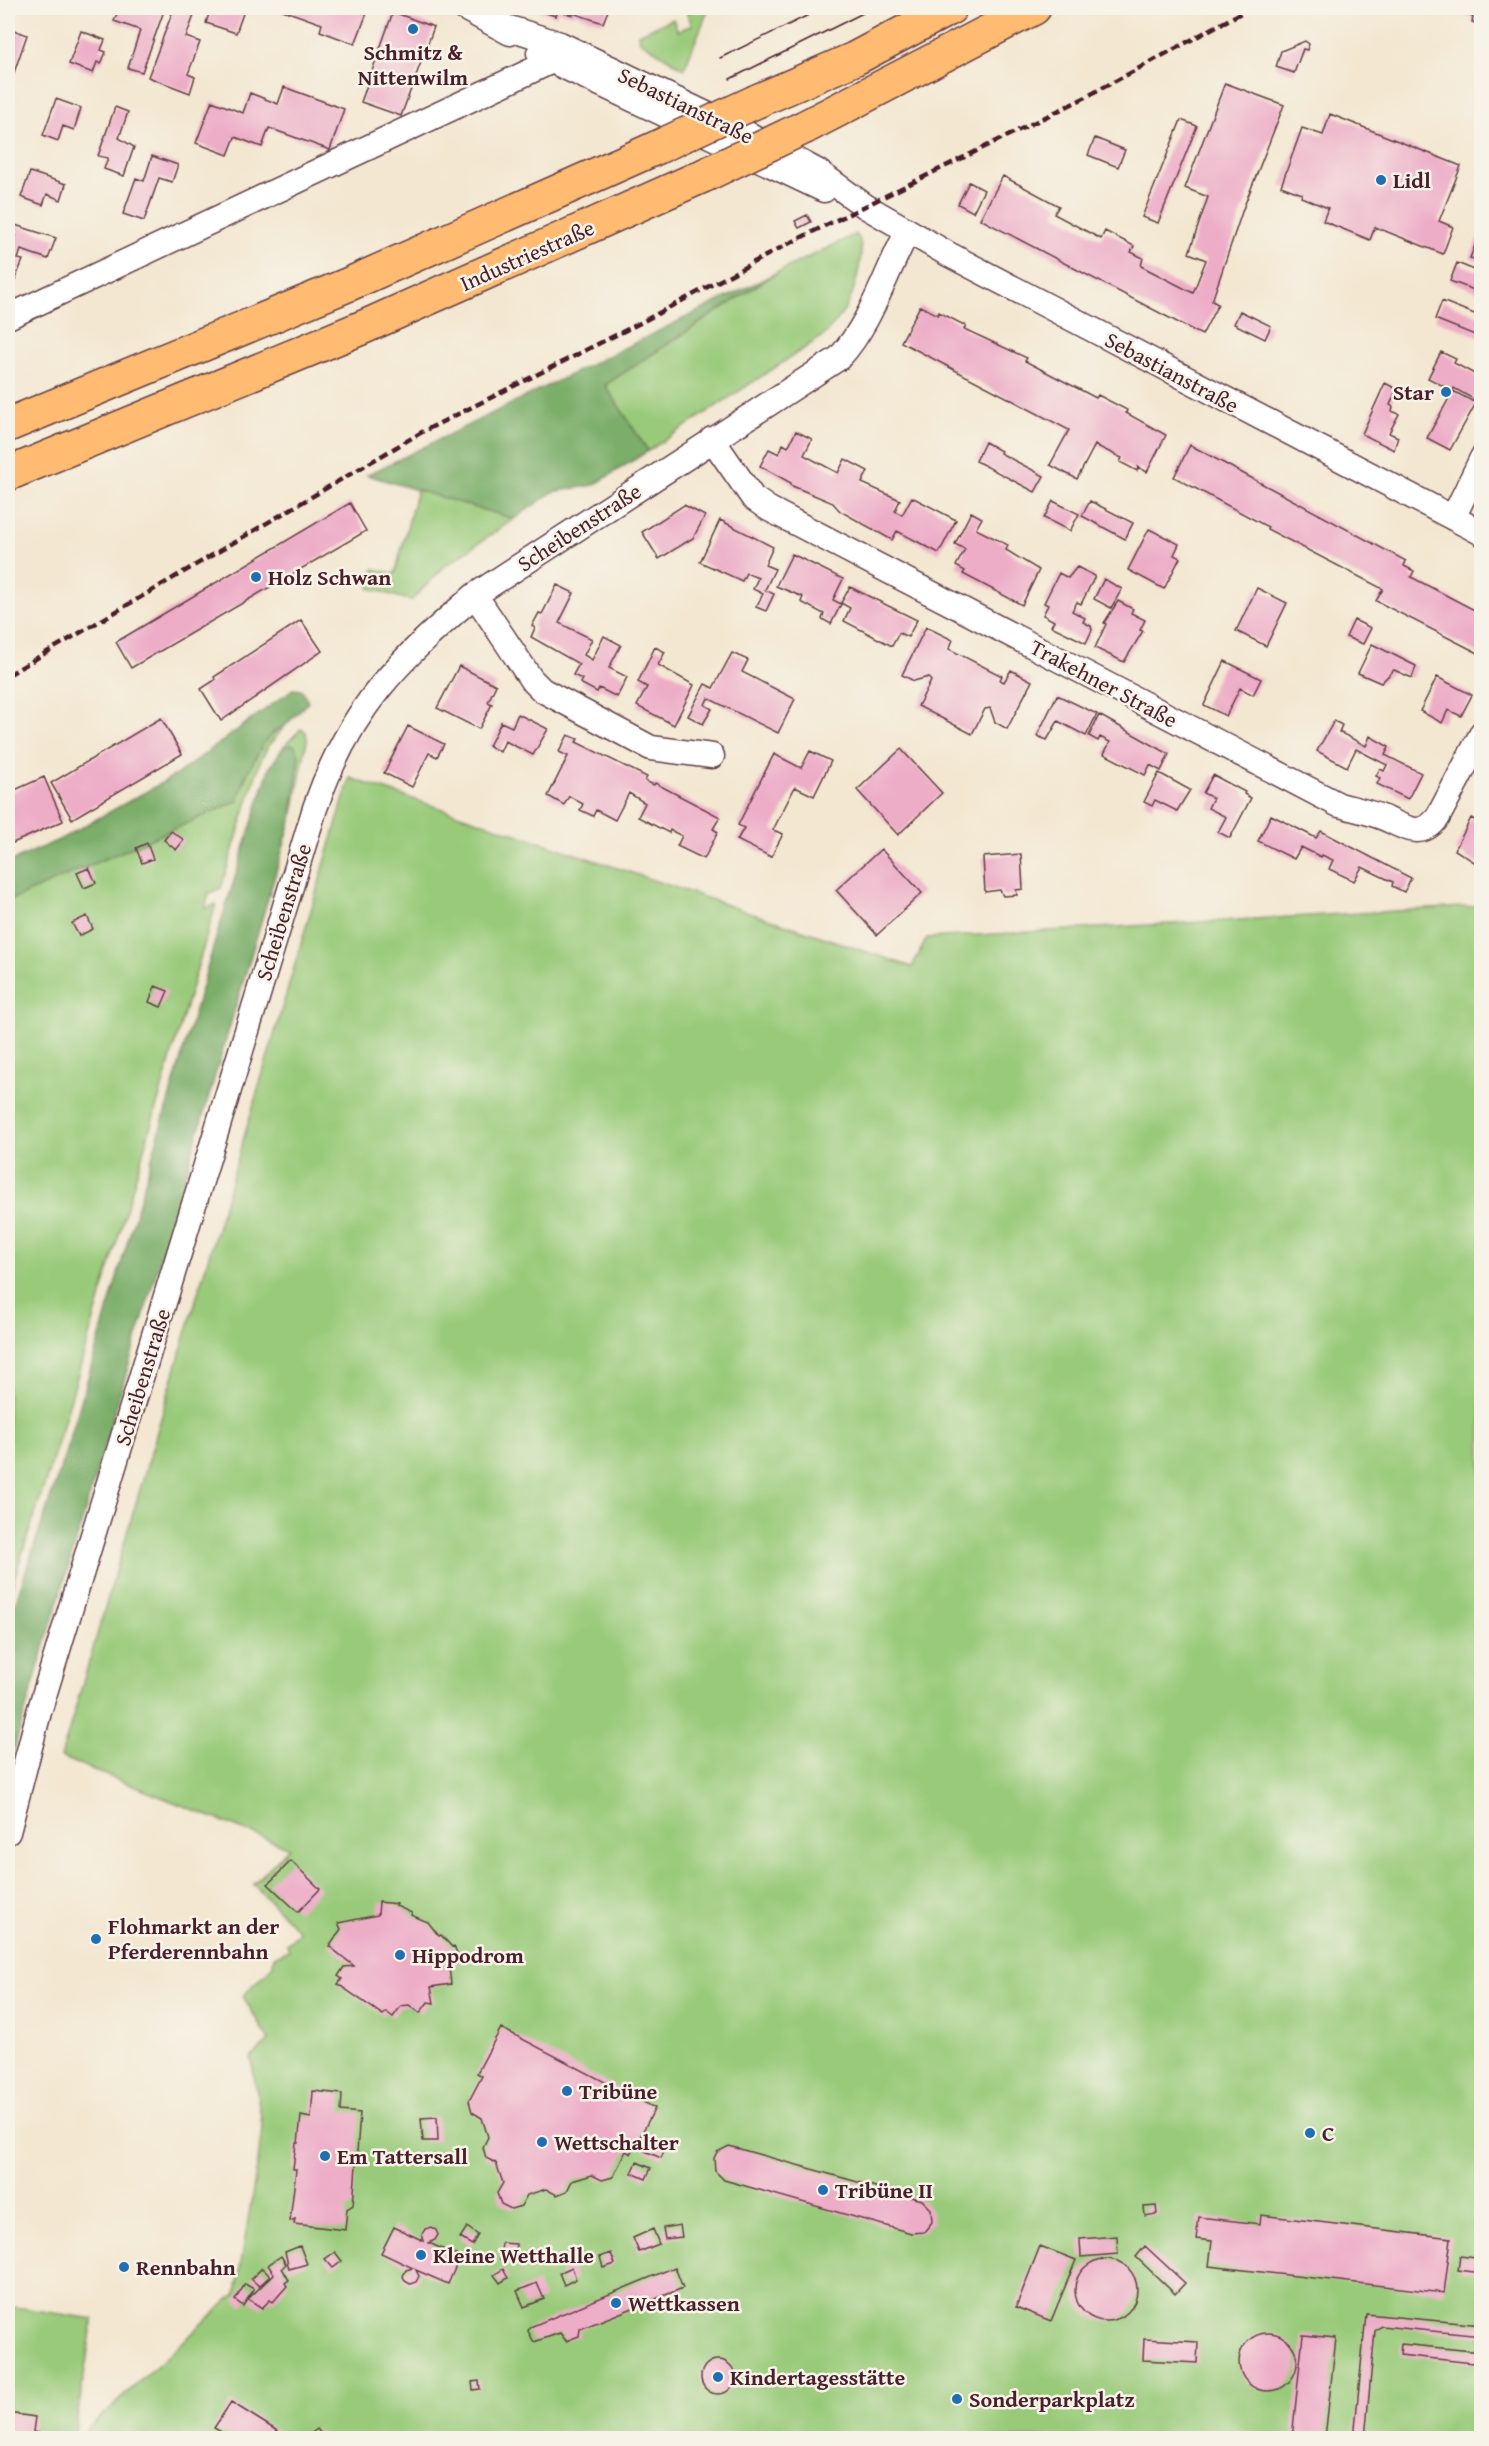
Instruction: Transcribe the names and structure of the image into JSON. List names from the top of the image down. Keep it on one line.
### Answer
{"streets":{"highway":["Industriestraße"],"street":["Sebastianstraße","Scheibenstraße","Trakehner Straße"]},"crossings":[["Sebastianstraße","Scheibenstraße"],["Scheibenstraße","Trakehner Straße"]],"places":["Schmitz & Nittenwilm","Lidl","Star","Holz Schwan","Flohmarkt an der Pferderennbahn","Hippodrom","Tribüne","C","Wettschalter","Em Tattersall","Tribüne II","Kleine Wetthalle","Rennbahn","Wettkassen","Kindertagesstätte","Sonderparkplatz"]}
